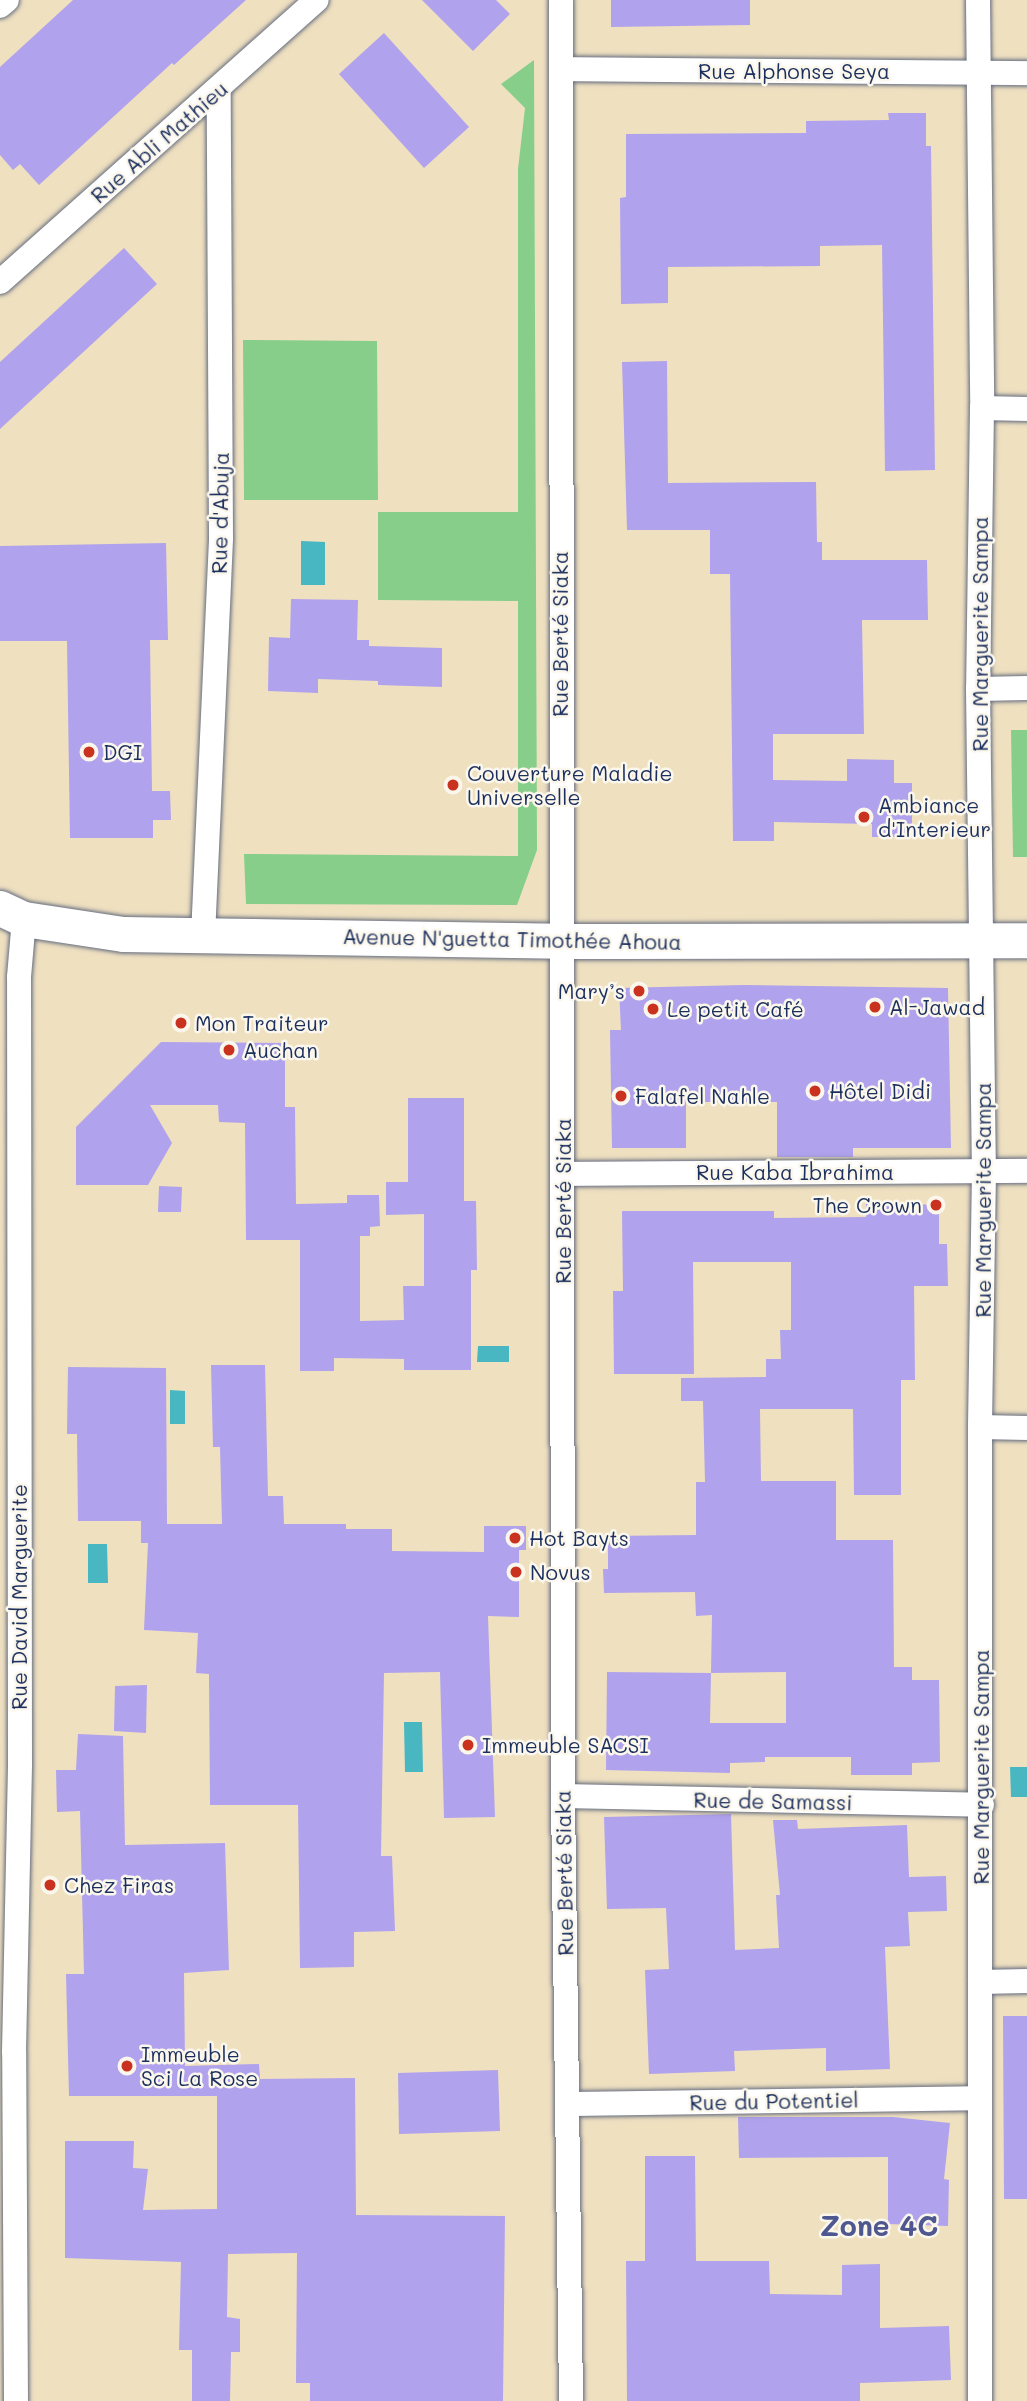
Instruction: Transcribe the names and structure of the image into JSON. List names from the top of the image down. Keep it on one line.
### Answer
{"streets":{"street":["Rue Alphonse Seya","Rue Abli Mathieu","Rue d'Abuja","Rue Berté Siaka","Rue Marguerite Sampa","Avenue N'guetta Timothée Ahoua","Rue Kaba Ibrahima","Rue David Marguerite","Rue de Samassi","Rue du Potentiel"]},"crossings":[["Rue Alphonse Seya","Rue Berté Siaka"],["Rue Alphonse Seya","Rue Marguerite Sampa"],["Rue Abli Mathieu","Rue d'Abuja"],["Rue d'Abuja","Avenue N'guetta Timothée Ahoua"],["Rue Berté Siaka","Avenue N'guetta Timothée Ahoua"],["Rue Berté Siaka","Rue Kaba Ibrahima"],["Rue Berté Siaka","Rue de Samassi"],["Rue Berté Siaka","Rue du Potentiel"],["Rue Marguerite Sampa","Avenue N'guetta Timothée Ahoua"],["Rue Marguerite Sampa","Rue Kaba Ibrahima"],["Rue Marguerite Sampa","Rue de Samassi"],["Rue Marguerite Sampa","Rue du Potentiel"],["Avenue N'guetta Timothée Ahoua","Rue David Marguerite"]],"districts":["Zone 4C"],"places":["DGI","Couverture Maladie Universelle","Ambiance d'Interieur","Mary’s","Al-Jawad","Le petit Café","Mon Traiteur","Auchan","Hôtel Didi","Falafel Nahle","The Crown","Hot Bayts","Novus","Immeuble SACSI","Chez Firas","Immeuble Sci La Rose"]}
